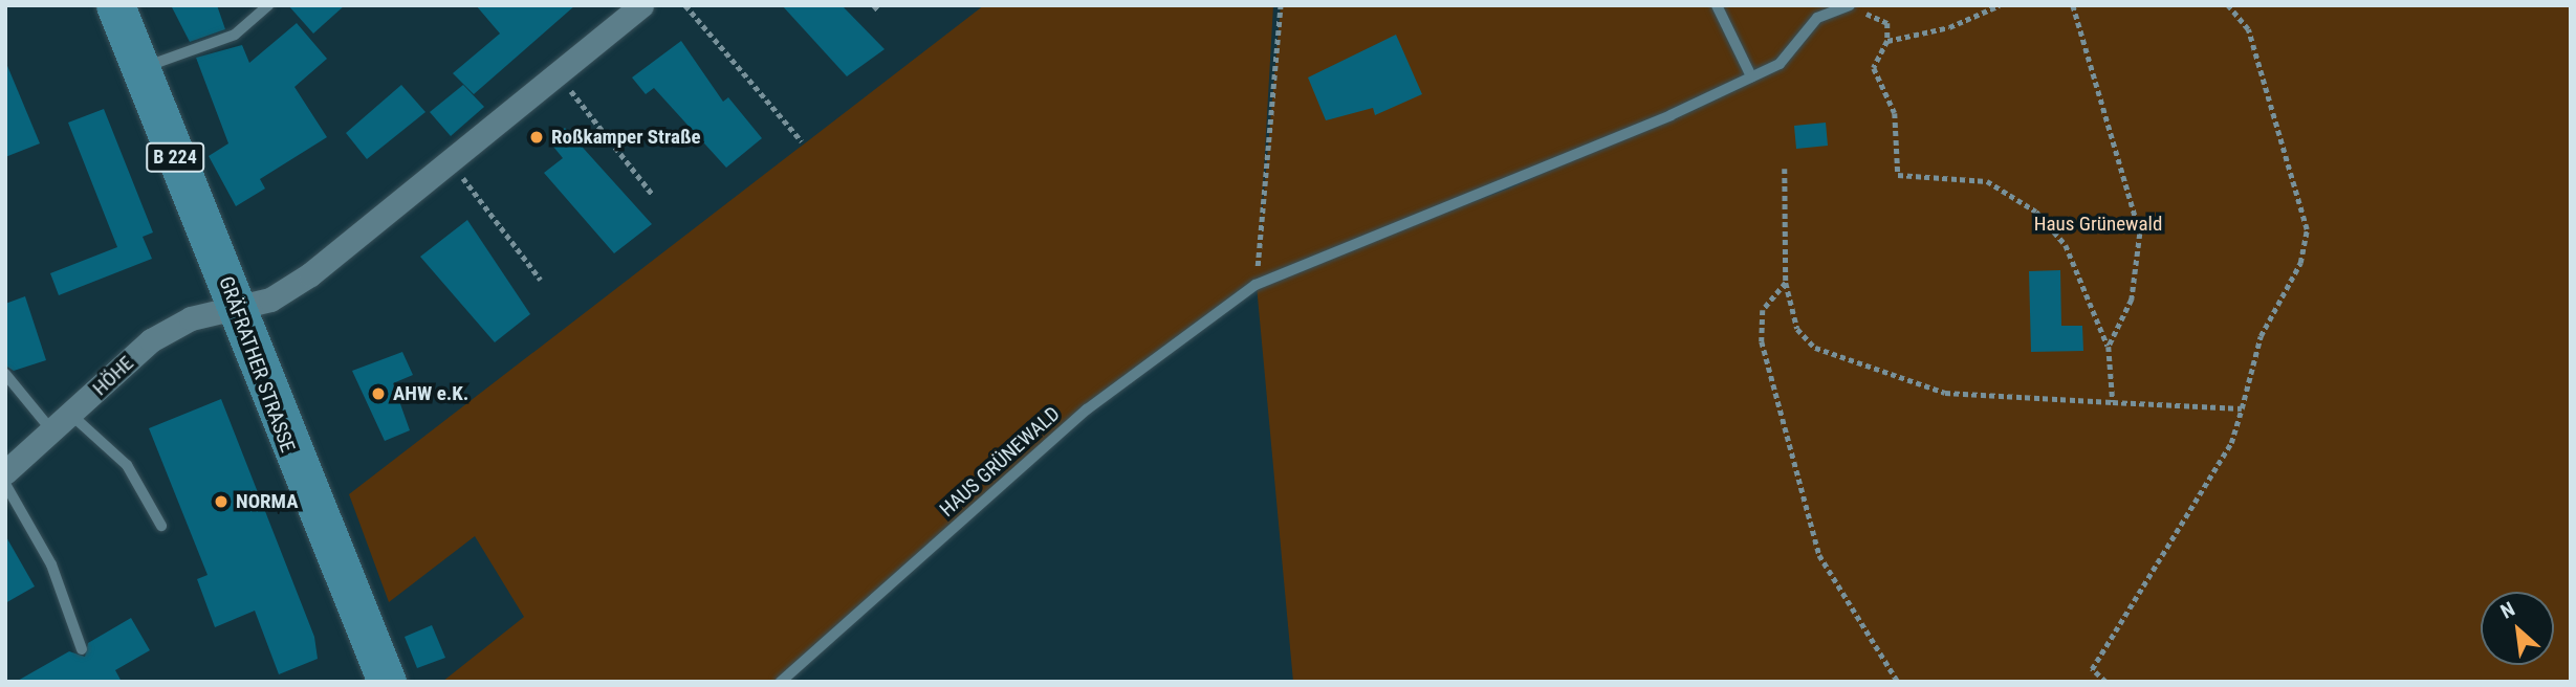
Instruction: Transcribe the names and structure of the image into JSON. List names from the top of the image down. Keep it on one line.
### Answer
{"streets":{"main road":["B 224","GRÄFRATHER STRASSE"],"street":["HÖHE"],"lane":["HAUS GRÜNEWALD"]},"crossings":[["GRÄFRATHER STRASSE","HÖHE"]],"parks":["Haus Grünewald"],"places":["Roßkamper Straße","AHW e.K.","NORMA"],"north":"top left"}
